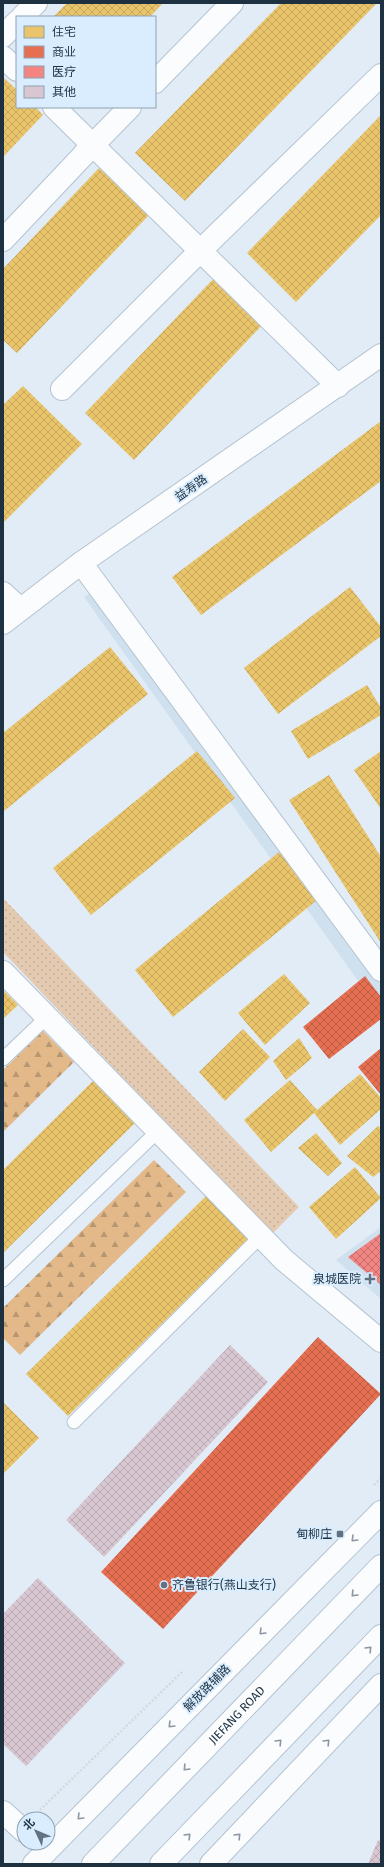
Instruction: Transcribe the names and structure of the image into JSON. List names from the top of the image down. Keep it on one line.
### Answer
{"streets":{"street":["益寿路","解放路辅路","JIEFANG ROAD"]},"places":{"health":["泉城医院"],"transit":["甸柳庄"],"other":["齐鲁银行(燕山支行)"]},"legend":["住宅","商业","医疗","其他"],"north":"top left"}
